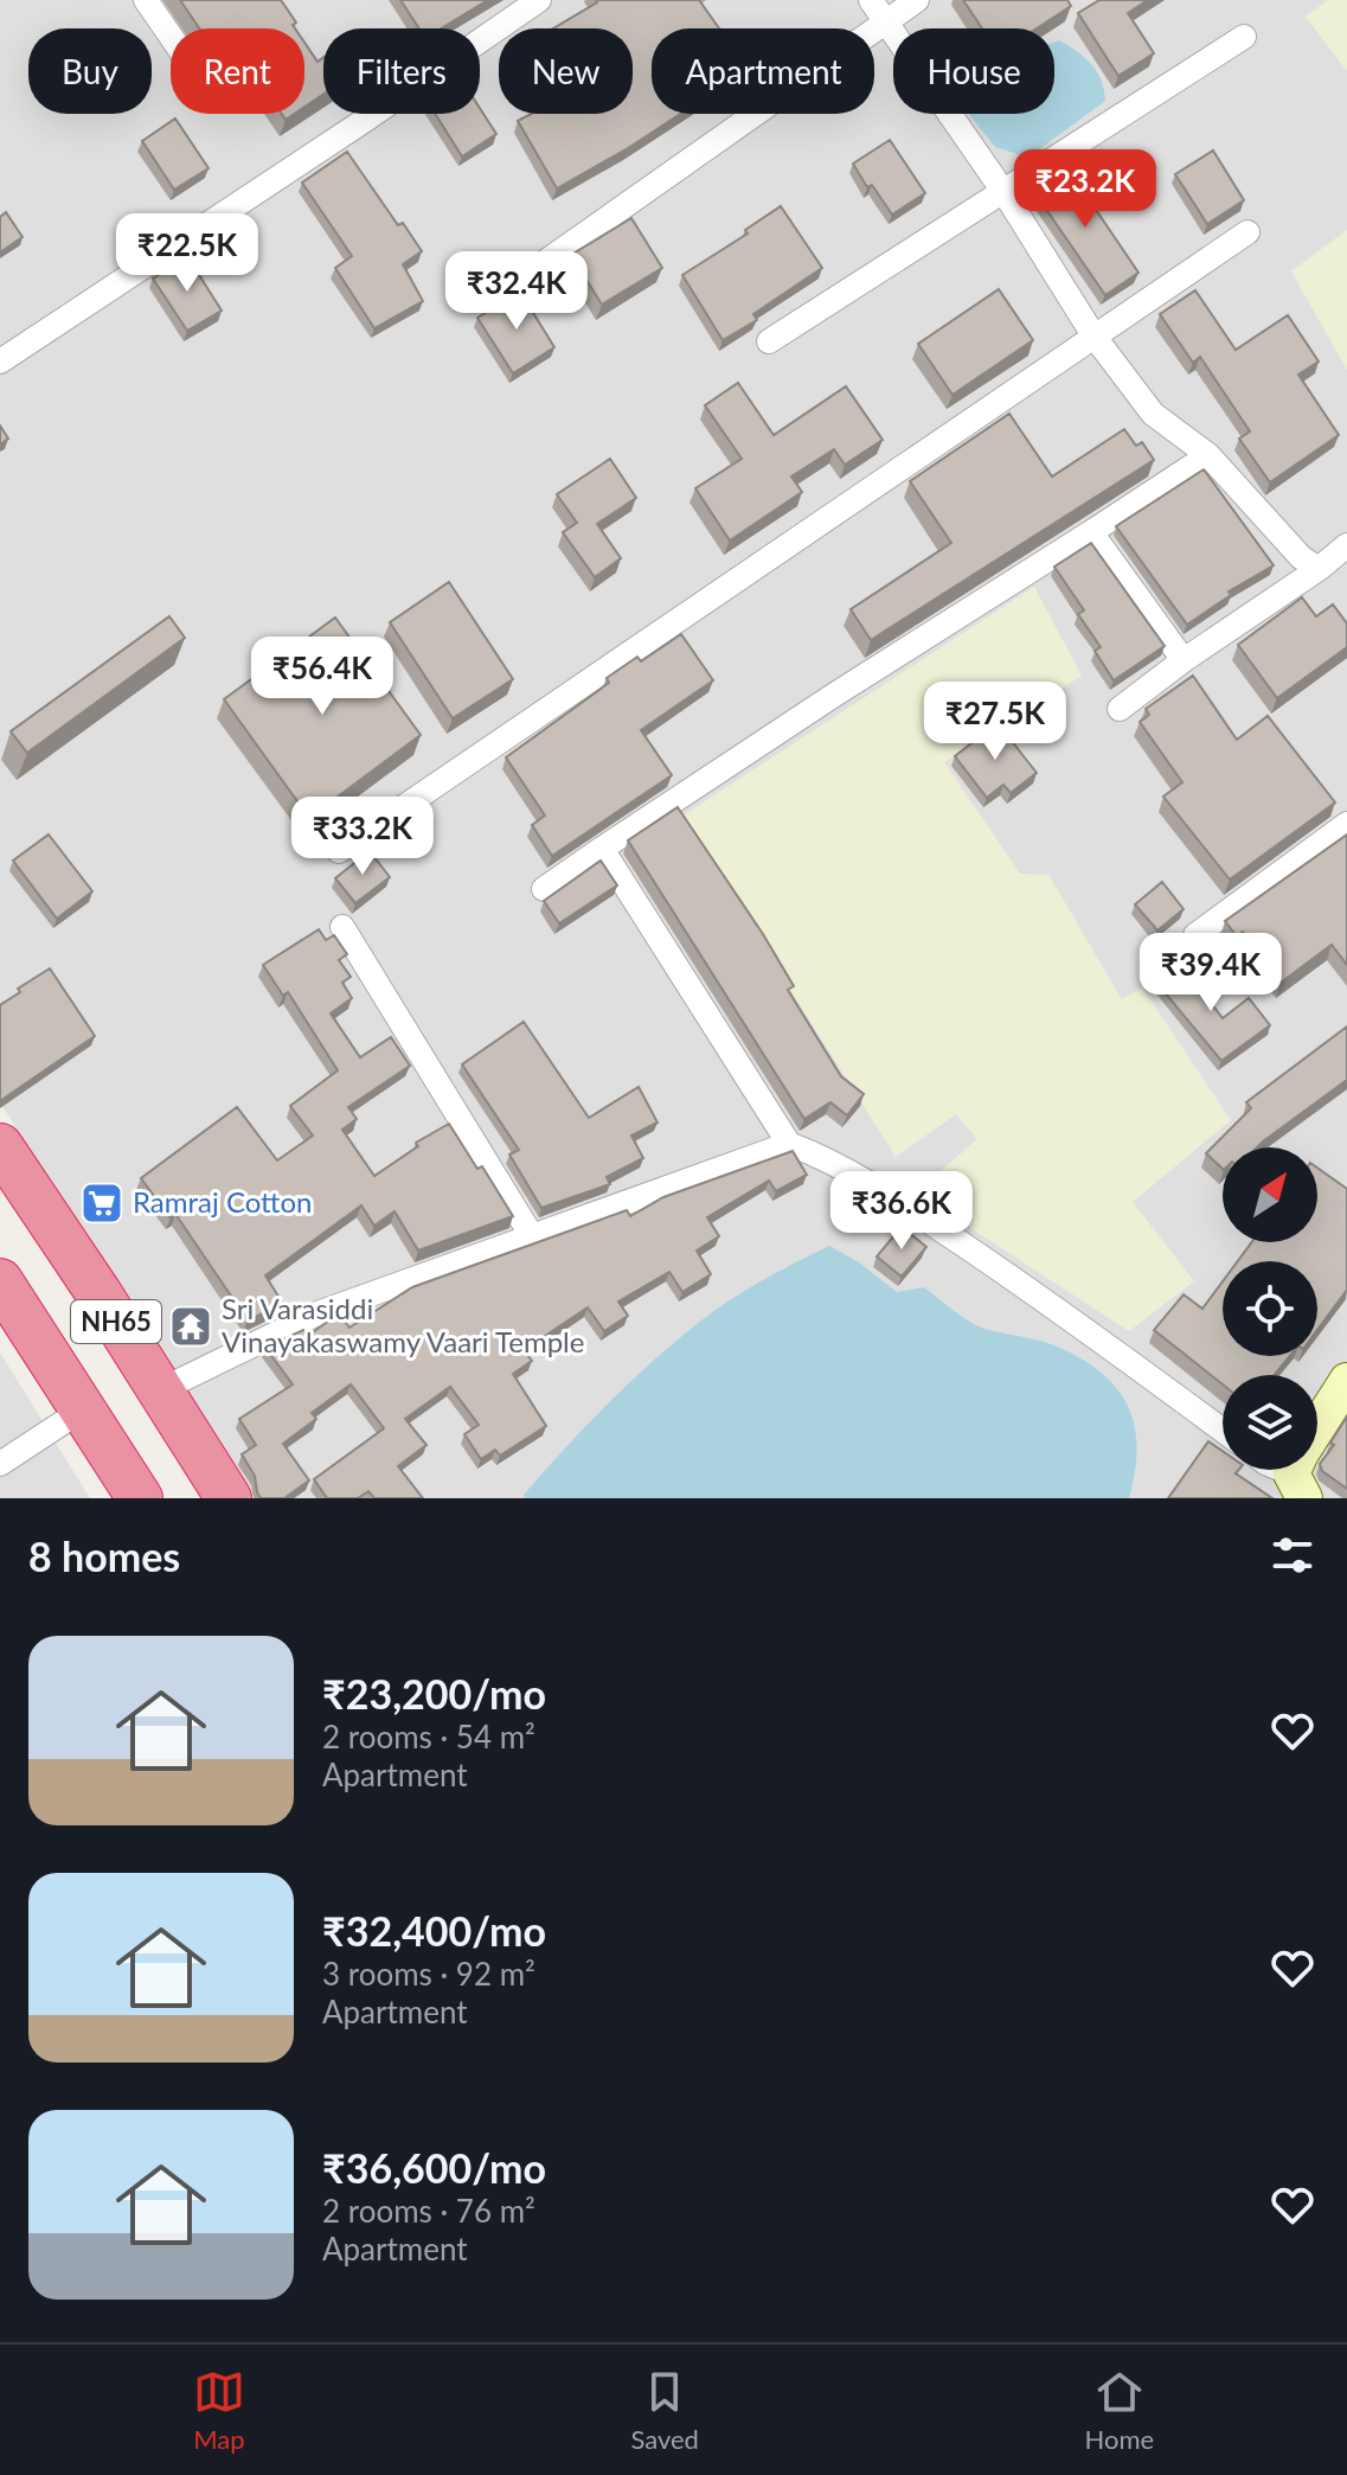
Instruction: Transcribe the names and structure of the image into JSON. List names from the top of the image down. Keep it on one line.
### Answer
{"streets":{"highway":["NH65"]},"places":{"supermarket":["Ramraj Cotton"],"temple":["Sri Varasiddi Vinayakaswamy Vaari Temple"]},"north":"top right","page":{"chip":["Buy","Rent","Filters","New","Apartment","House"],"price":["₹23.2K","₹22.5K","₹32.4K","₹56.4K","₹27.5K","₹33.2K","₹39.4K","₹36.6K"],"heading":"8 homes","list":[{"name":"₹23,200/mo","note":"2 rooms · 54 m² · Apartment"},{"name":"₹32,400/mo","note":"3 rooms · 92 m² · Apartment"},{"name":"₹36,600/mo","note":"2 rooms · 76 m² · Apartment"}],"tabs":["Map","Saved","Home"]}}
